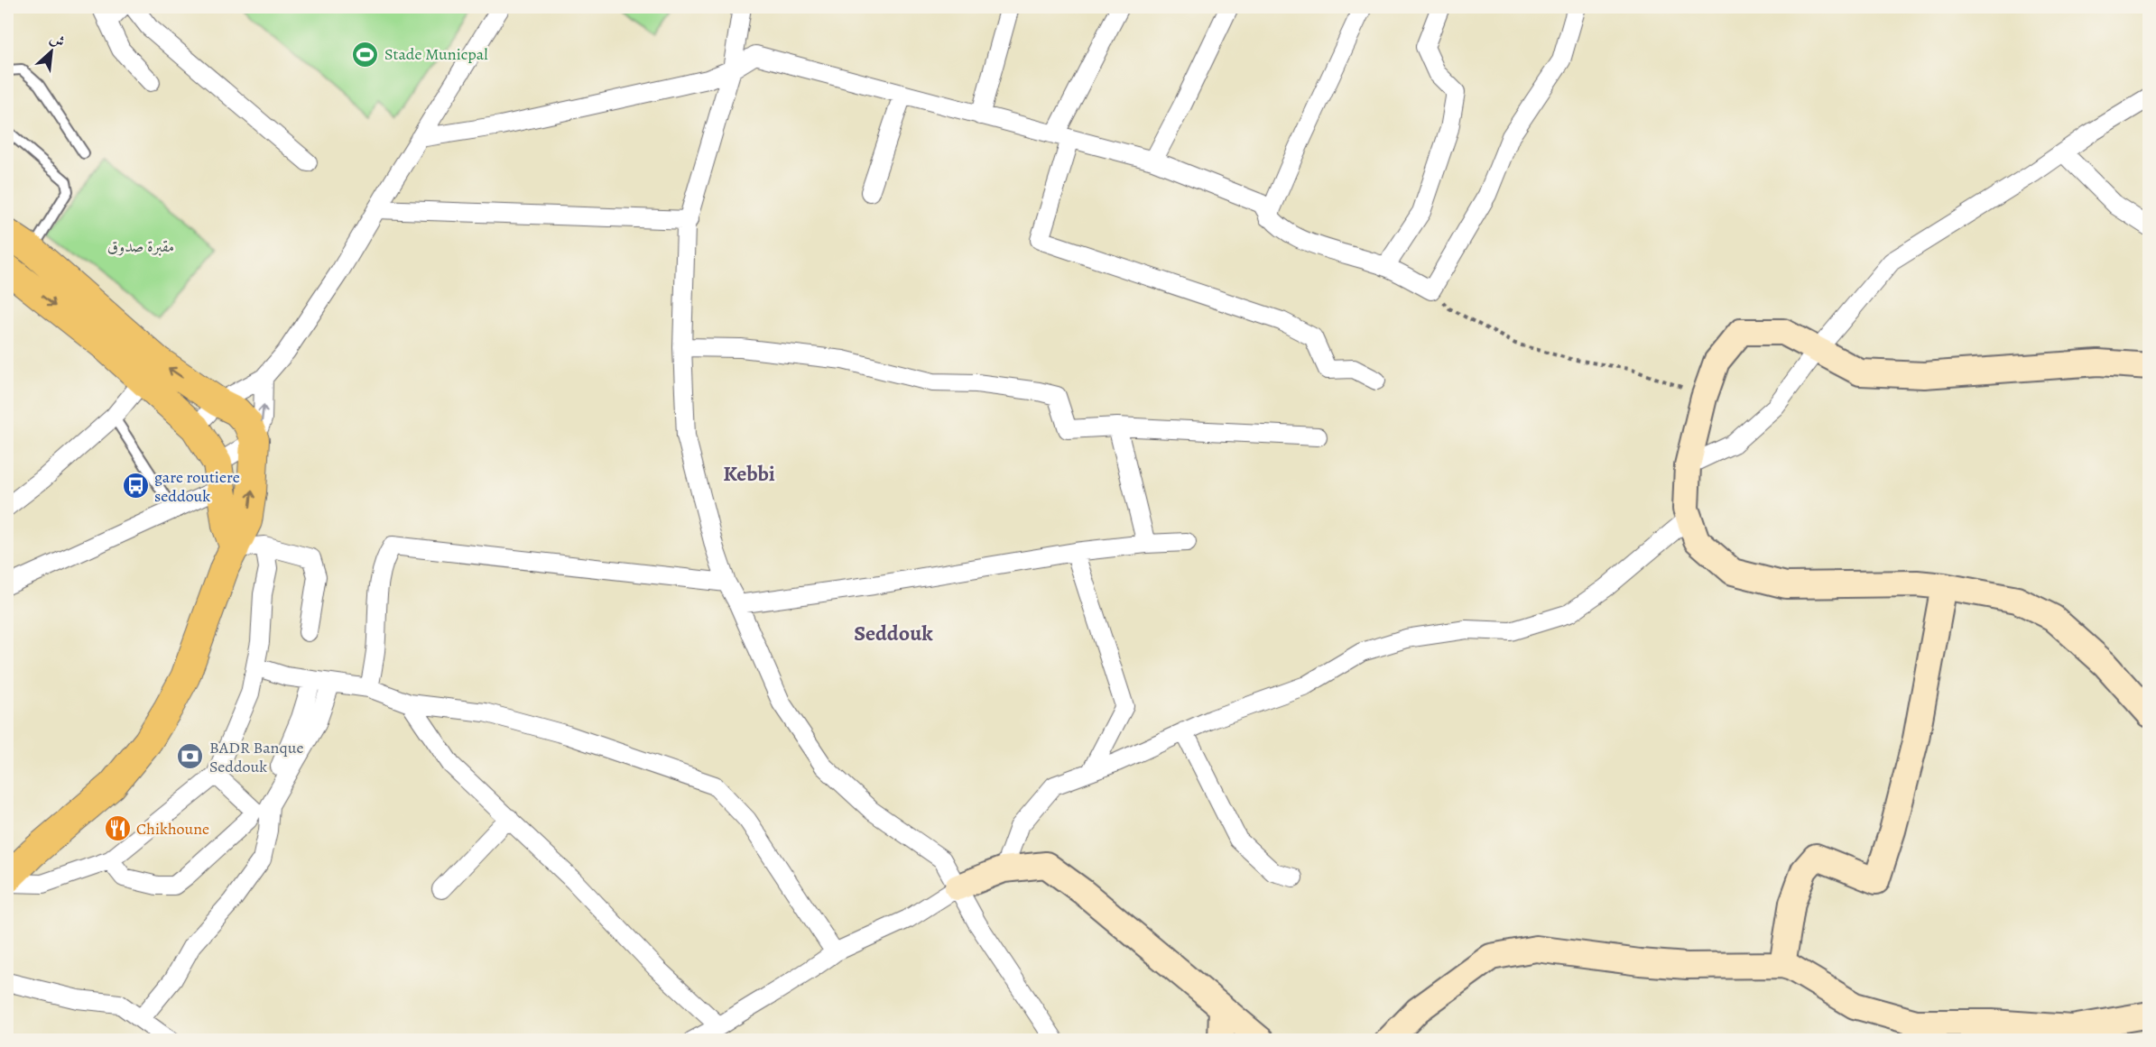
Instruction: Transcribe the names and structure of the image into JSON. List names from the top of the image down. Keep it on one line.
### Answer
{"districts":["Kebbi","Seddouk"],"parks":["مقبرة صدوق"],"places":{"sports":["Stade Municpal"],"bus stop":["gare routiere seddouk"],"bank":["BADR Banque Seddouk"],"restaurant":["Chikhoune"]},"north":"top right"}
